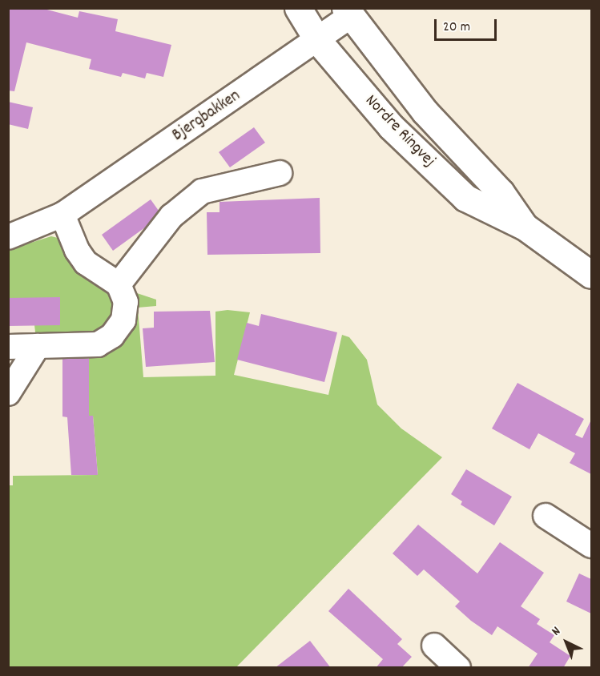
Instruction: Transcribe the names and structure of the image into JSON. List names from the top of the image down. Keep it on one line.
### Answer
{"streets":{"street":["Bjergbakken","Nordre Ringvej"]},"crossings":[["Bjergbakken","Nordre Ringvej"]],"scale_bar":"20 m","north":"top left"}
